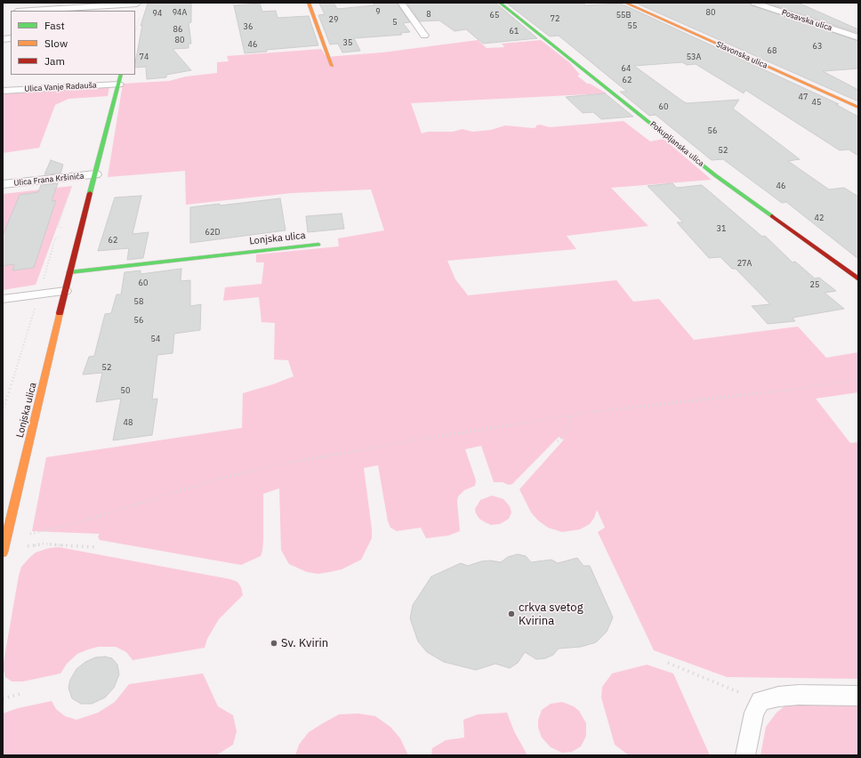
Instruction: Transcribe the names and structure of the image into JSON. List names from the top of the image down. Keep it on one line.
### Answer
{"streets":{"street":["Posavska ulica","Slavonska ulica","Ulica Vanje Radauša","Pokupljanska ulica","Ulica Frana Kršinića","Lonjska ulica"]},"crossings":[["Ulica Vanje Radauša","Lonjska ulica"],["Ulica Frana Kršinića","Lonjska ulica"]],"places":["crkva svetog Kvirina","Sv. Kvirin"],"house_numbers":["9","94A","80","94","8","65","55B","72","29","5","55","36","86","61","80","35","46","63","68","74","53A","64","62","47","45","60","56","52","46","42","31","62D","62","27A","60","25","58","56","54","52","50","48"],"legend":["Fast","Slow","Jam"]}
